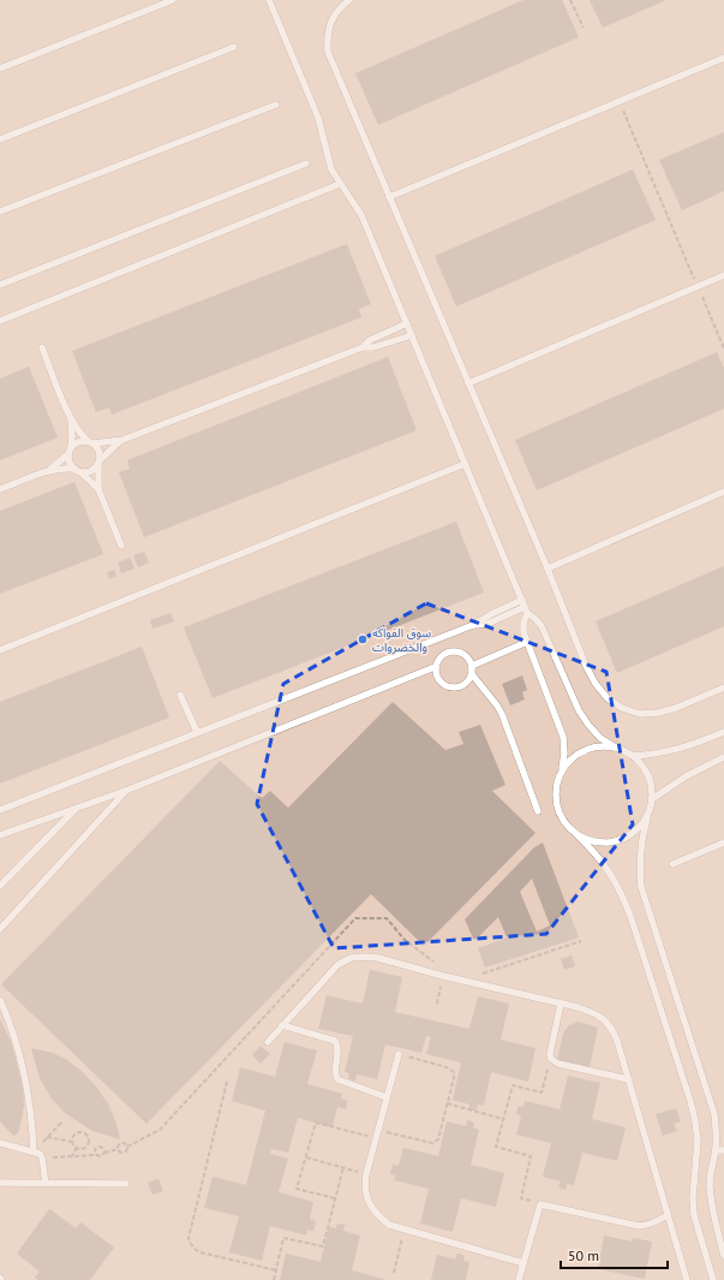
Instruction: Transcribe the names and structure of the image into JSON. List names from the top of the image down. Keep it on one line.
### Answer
{"places":["سوق الفواكه والخضروات"],"scale_bar":"50 m"}
